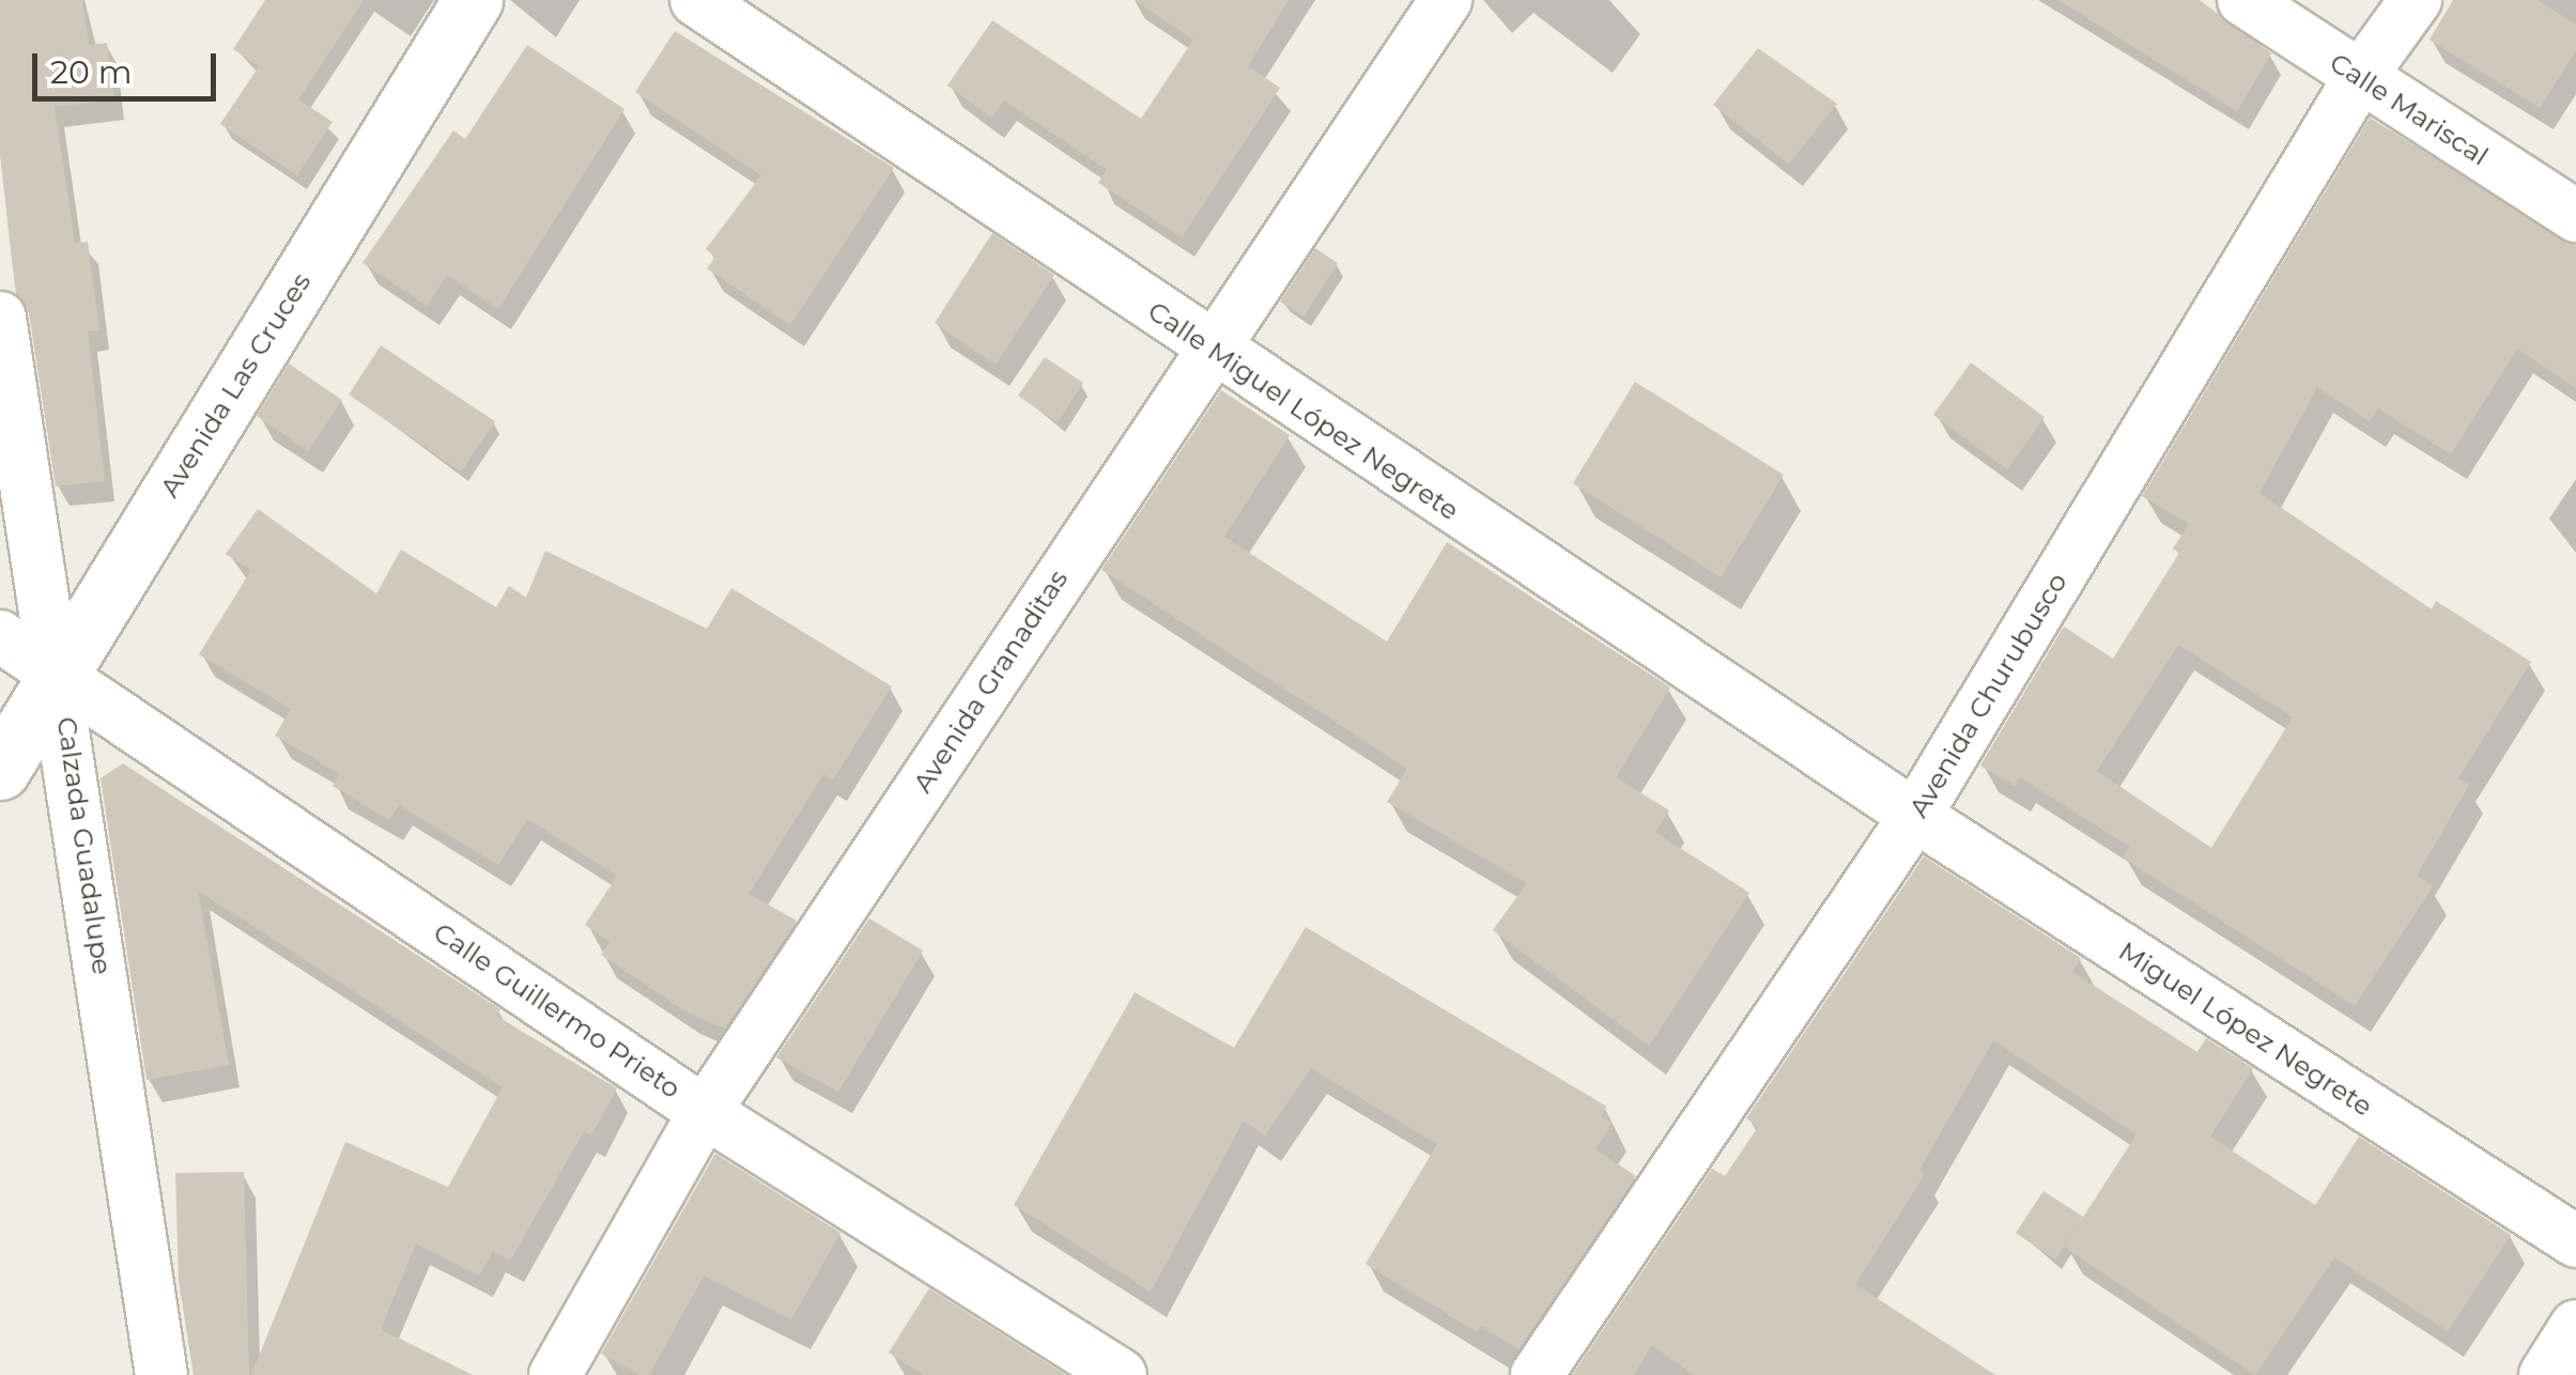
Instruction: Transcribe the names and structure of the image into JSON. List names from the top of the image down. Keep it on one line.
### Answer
{"streets":{"street":["Calle Mariscal","Avenida Las Cruces","Calle Miguel López Negrete","Avenida Granaditas","Avenida Churubusco","Calzada Guadalupe","Calle Guillermo Prieto","Miguel López Negrete"]},"crossings":[["Calle Mariscal","Avenida Churubusco"],["Avenida Las Cruces","Calzada Guadalupe"],["Avenida Las Cruces","Calle Guillermo Prieto"],["Calle Miguel López Negrete","Avenida Granaditas"],["Calle Miguel López Negrete","Avenida Churubusco"],["Calle Miguel López Negrete","Miguel López Negrete"],["Avenida Granaditas","Calle Guillermo Prieto"],["Avenida Churubusco","Miguel López Negrete"],["Calzada Guadalupe","Calle Guillermo Prieto"]],"scale_bar":"20 m"}
